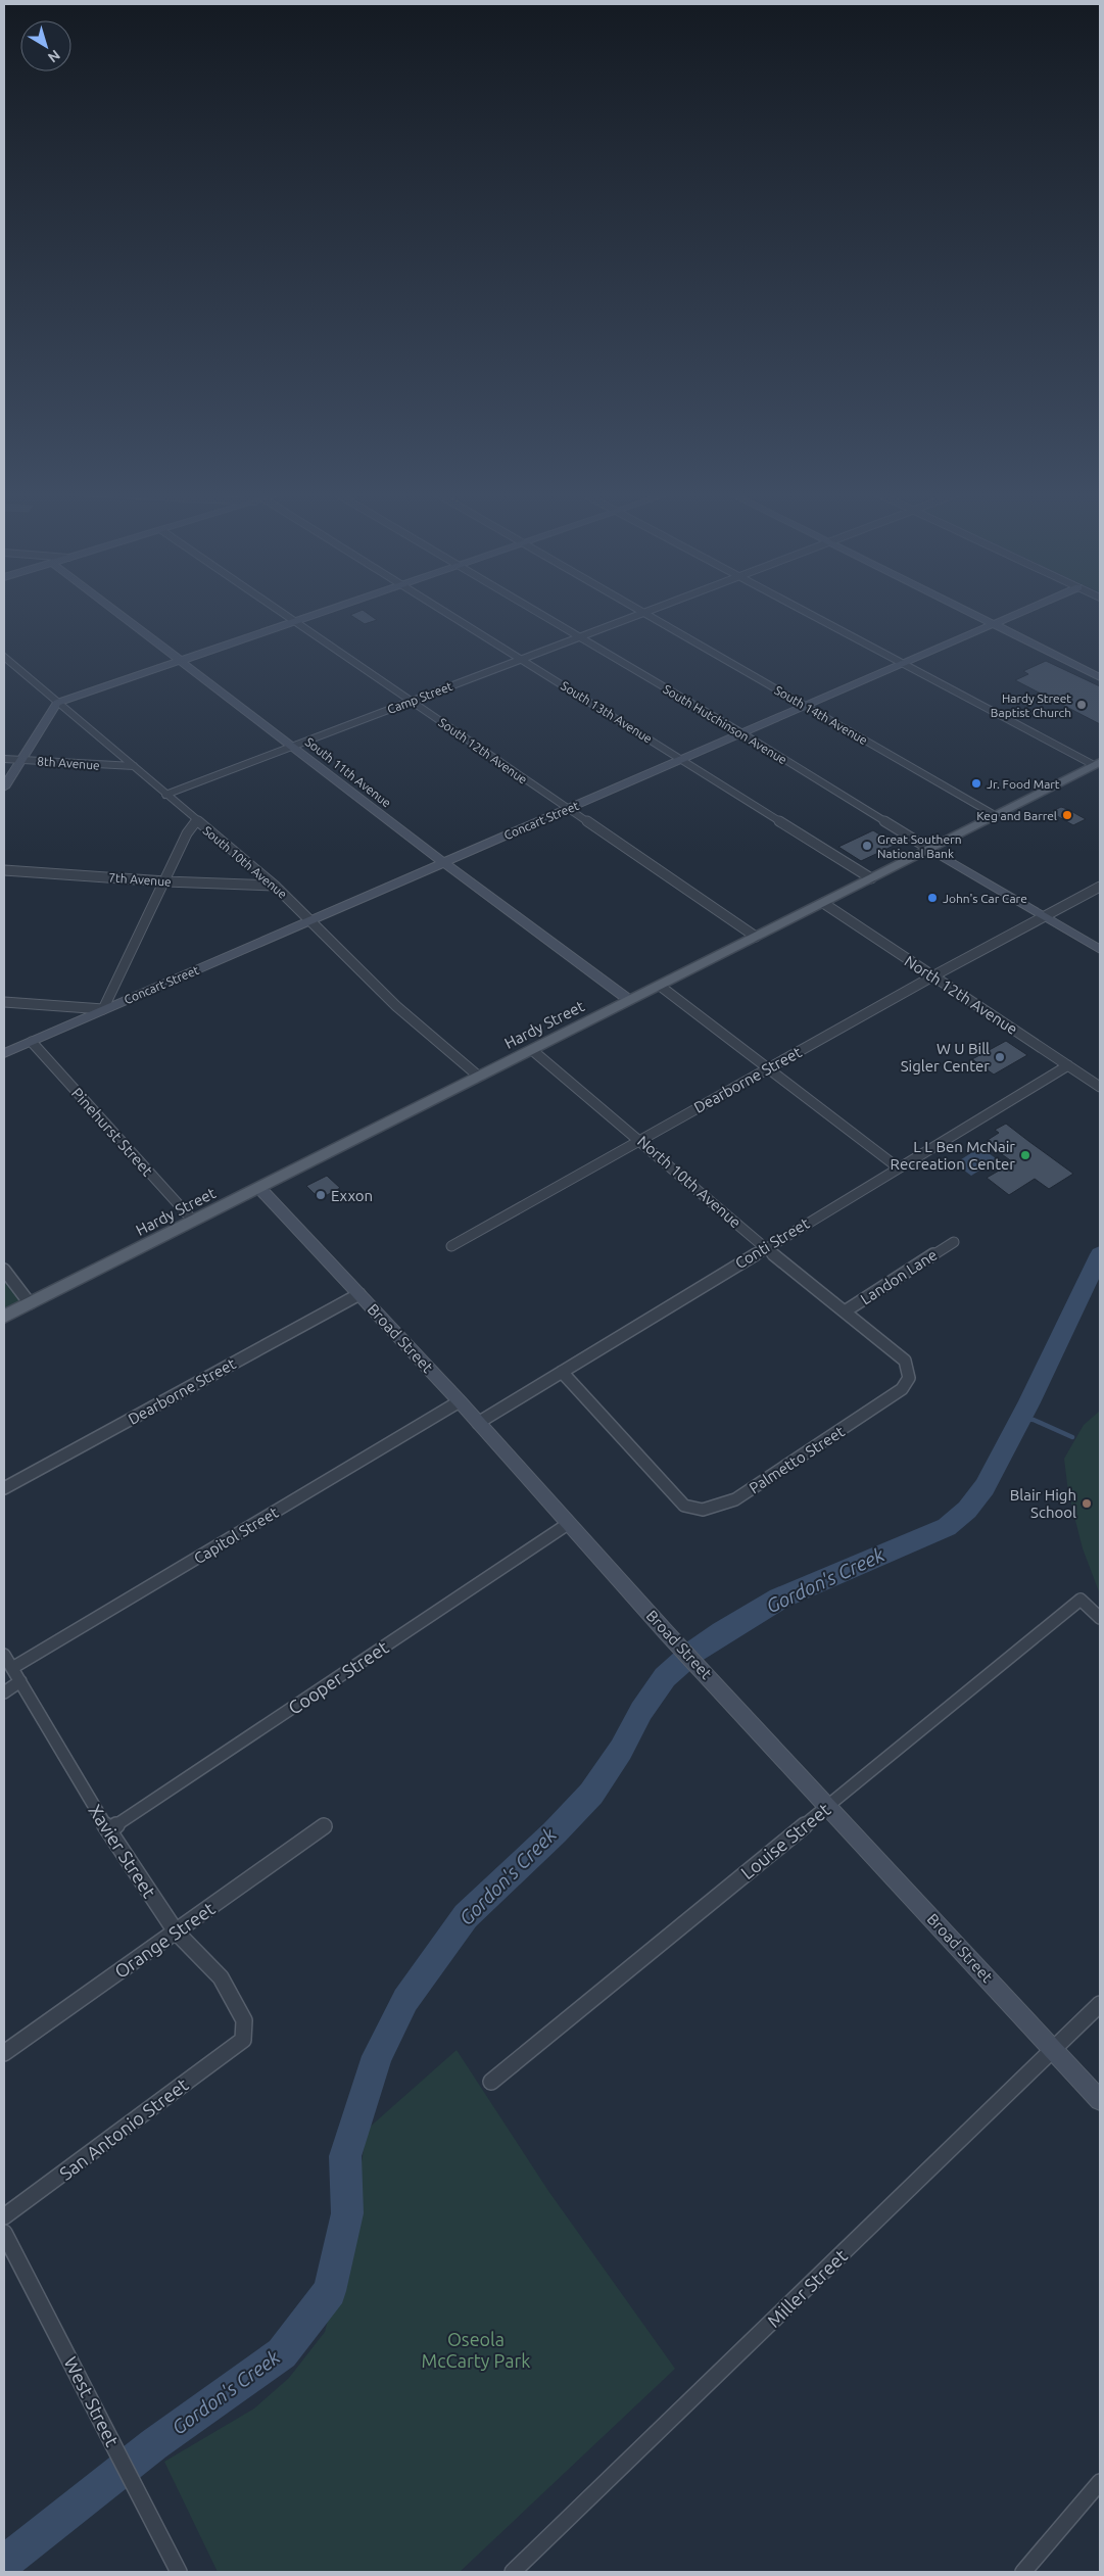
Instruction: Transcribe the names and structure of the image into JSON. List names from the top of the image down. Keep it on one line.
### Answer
{"streets":{"main road":["Hardy Street"],"street":["Camp Street","South 13th Avenue","South 14th Avenue","South Hutchinson Avenue","South 12th Avenue","8th Avenue","South 11th Avenue","Concart Street","South 10th Avenue","7th Avenue","North 12th Avenue","Dearborne Street","Pinehurst Street","North 10th Avenue","Conti Street","Landon Lane","Broad Street","Palmetto Street","Capitol Street","Cooper Street","Louise Street","Xavier Street","Orange Street","San Antonio Street","Miller Street","West Street"]},"crossings":[["Camp Street","South 13th Avenue"],["Camp Street","South Hutchinson Avenue"],["Camp Street","South 12th Avenue"],["Camp Street","South 11th Avenue"],["Camp Street","South 10th Avenue"],["South 13th Avenue","Concart Street"],["South 13th Avenue","Hardy Street"],["South 14th Avenue","Concart Street"],["South 14th Avenue","Hardy Street"],["South Hutchinson Avenue","Concart Street"],["South Hutchinson Avenue","Hardy Street"],["South 12th Avenue","Concart Street"],["South 12th Avenue","Hardy Street"],["8th Avenue","South 10th Avenue"],["South 11th Avenue","Concart Street"],["South 11th Avenue","Hardy Street"],["Concart Street","South 10th Avenue"],["Concart Street","Pinehurst Street"],["South 10th Avenue","7th Avenue"],["South 10th Avenue","Hardy Street"],["North 12th Avenue","Hardy Street"],["North 12th Avenue","Dearborne Street"],["North 12th Avenue","Conti Street"],["Hardy Street","Pinehurst Street"],["Hardy Street","North 10th Avenue"],["Hardy Street","Broad Street"],["Dearborne Street","North 10th Avenue"],["Dearborne Street","Broad Street"],["North 10th Avenue","Conti Street"],["North 10th Avenue","Landon Lane"],["North 10th Avenue","Palmetto Street"],["Conti Street","Broad Street"],["Conti Street","Palmetto Street"],["Broad Street","Capitol Street"],["Broad Street","Cooper Street"],["Broad Street","Louise Street"],["Broad Street","Miller Street"],["Capitol Street","Xavier Street"],["Cooper Street","Xavier Street"],["Xavier Street","Orange Street"],["Xavier Street","San Antonio Street"]],"water":["Gordon's Creek"],"parks":["Oseola McCarty Park"],"places":["Hardy Street Baptist Church","Jr. Food Mart","Keg and Barrel","Great Southern National Bank","John's Car Care","W U Bill Sigler Center","L L Ben McNair Recreation Center","Exxon","Blair High School"],"north":"bottom right"}
